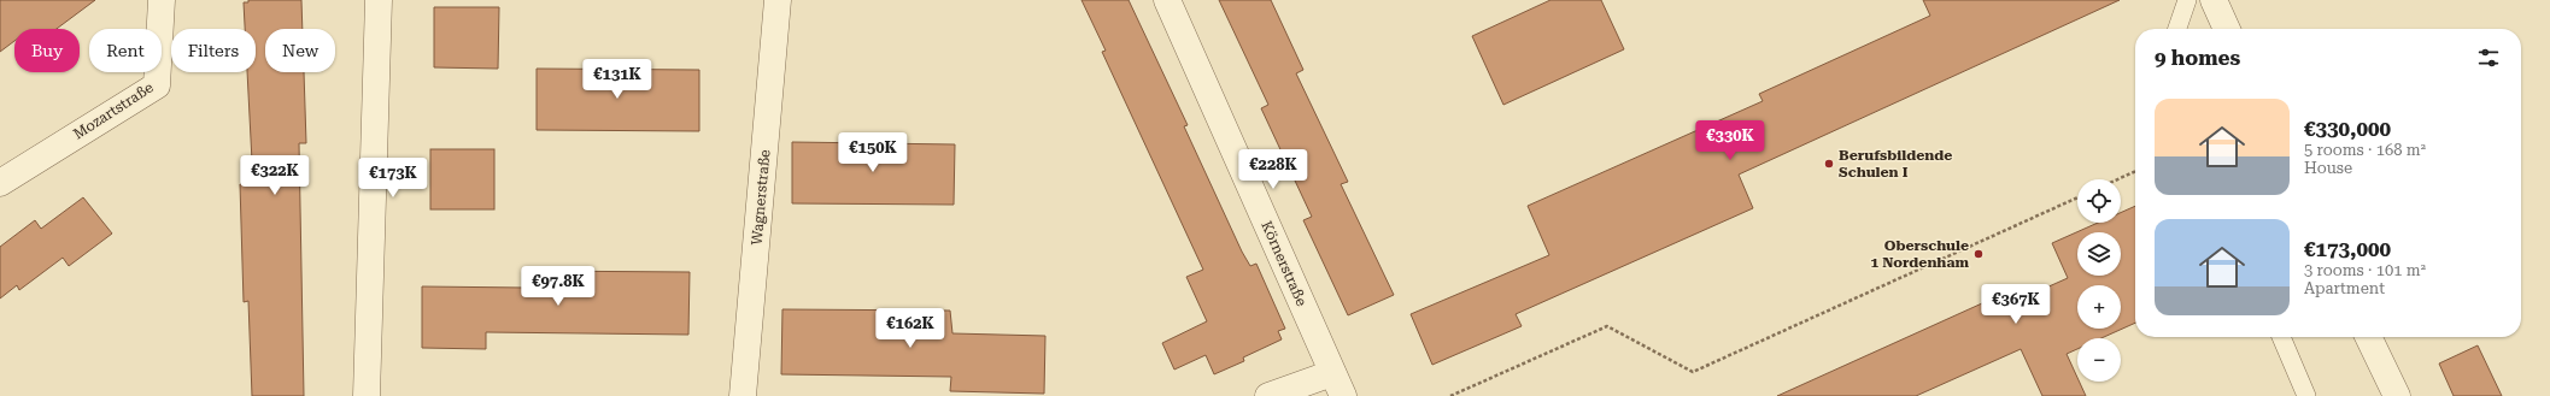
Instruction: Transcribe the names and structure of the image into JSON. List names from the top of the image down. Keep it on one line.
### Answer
{"streets":{"street":["Mozartstraße","Wagnerstraße","Körnerstraße"]},"places":["Berufsbildende Schulen I","Oberschule 1 Nordenham"],"page":{"chip":["Buy","Rent","Filters","New"],"heading":"9 homes","price":["€131K","€330K","€150K","€228K","€322K","€173K","€97.8K","€367K","€162K"],"list":[{"name":"€330,000","note":"5 rooms · 168 m² · House"},{"name":"€173,000","note":"3 rooms · 101 m² · Apartment"}],"map_buttons":["+","−"]}}
